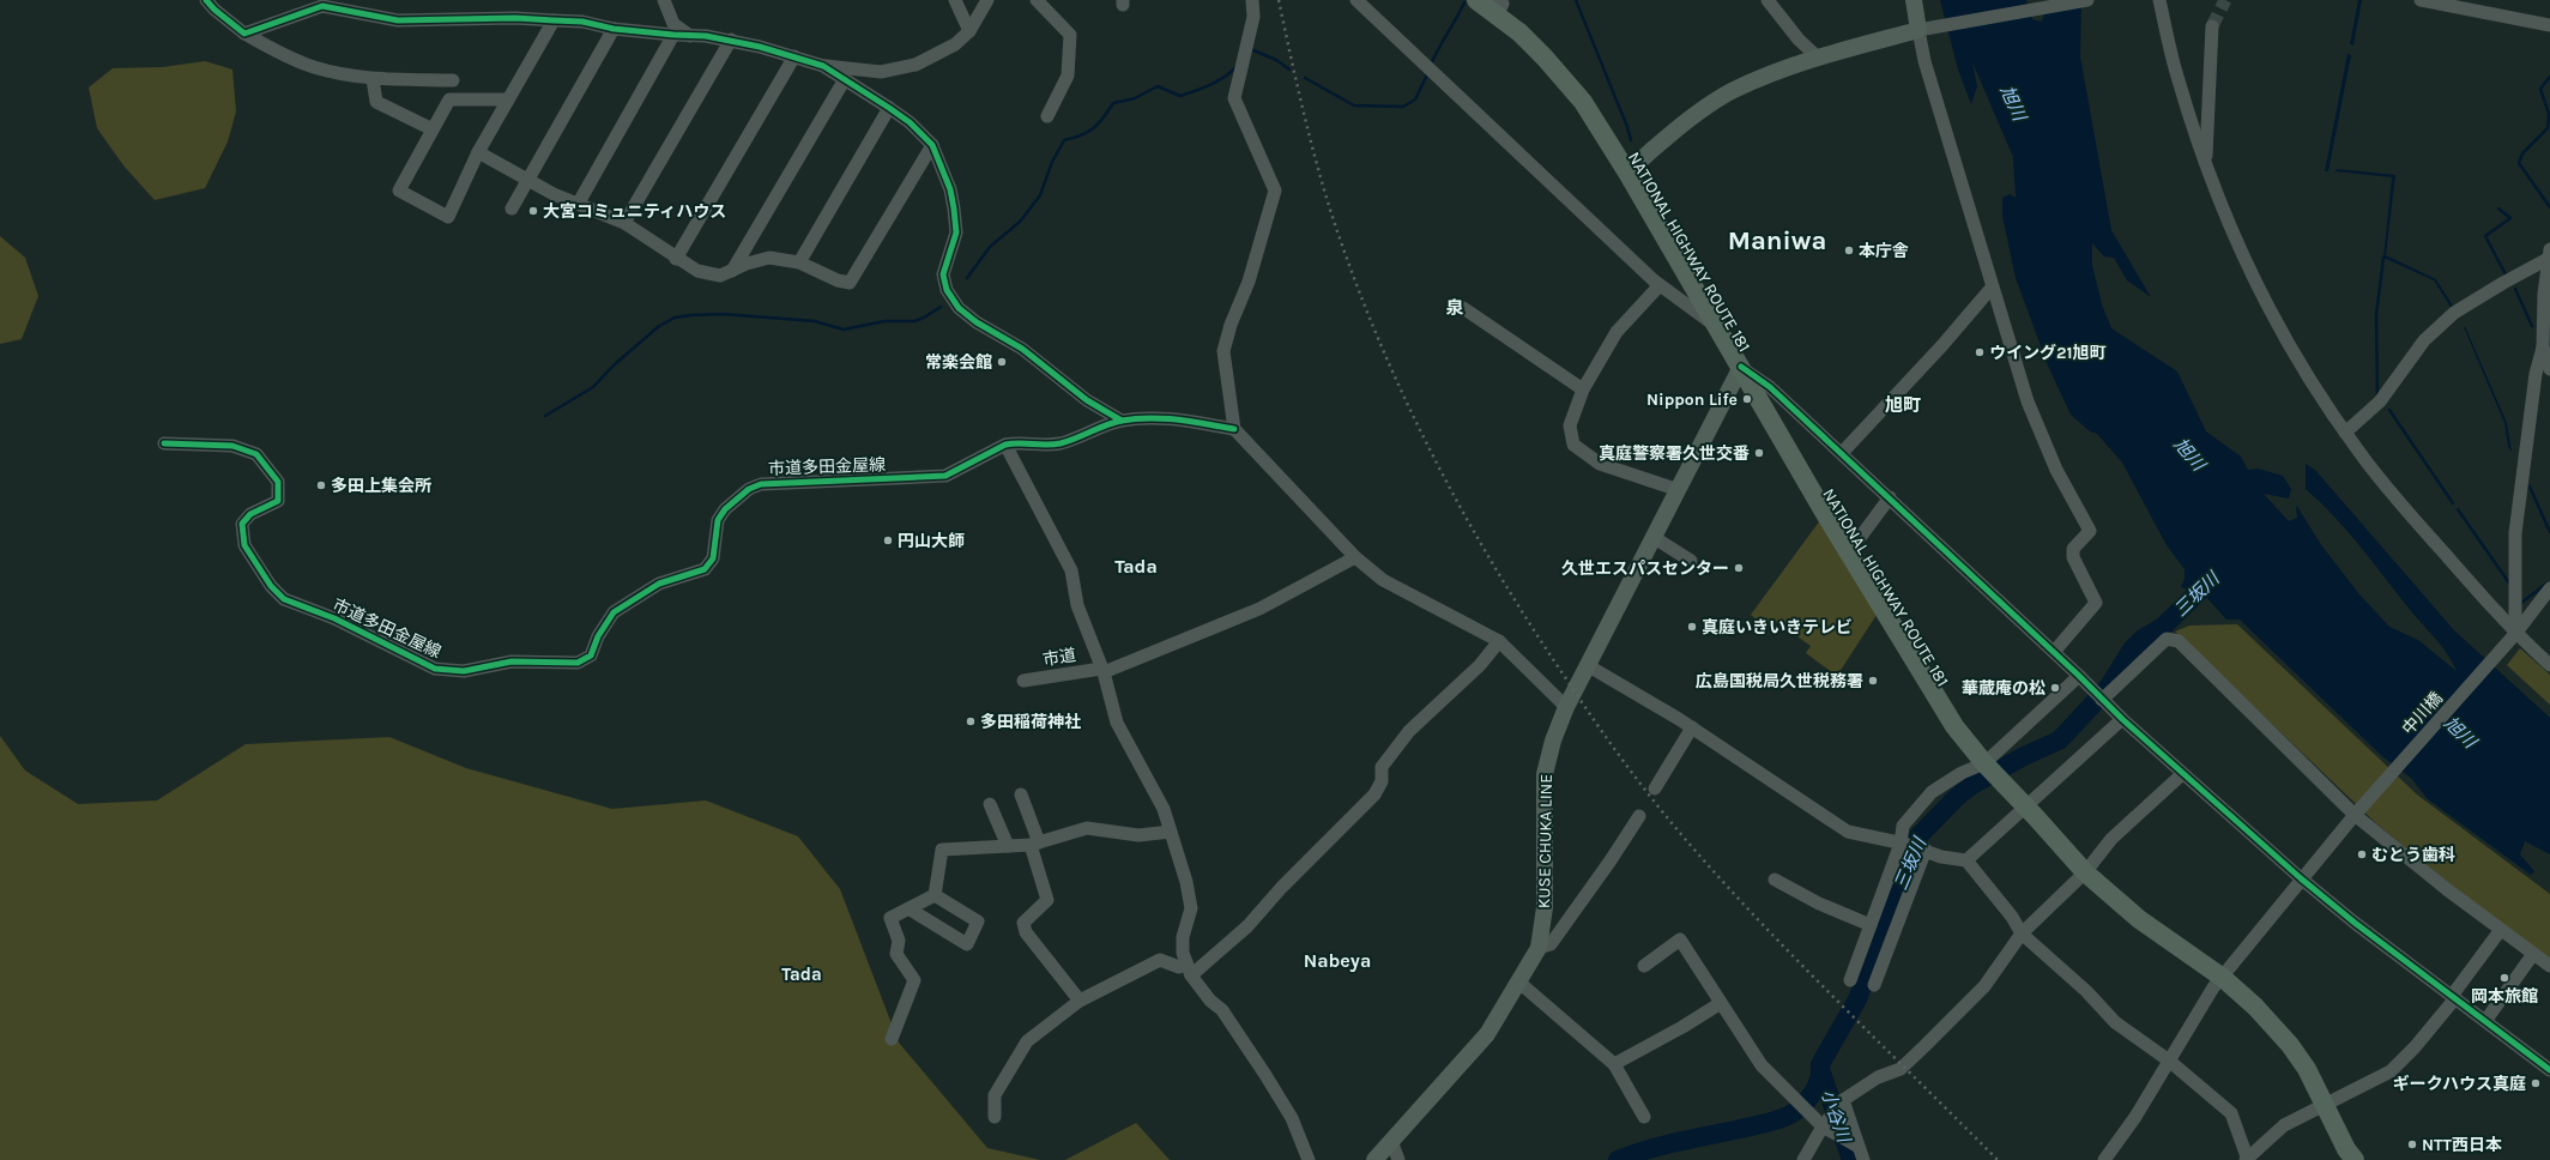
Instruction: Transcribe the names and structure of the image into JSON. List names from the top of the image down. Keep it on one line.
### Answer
{"streets":{"highway":["NATIONAL HIGHWAY ROUTE 181"],"main road":["KUSE CHUKA LINE"],"street":["市道多田金屋線","市道","中川橋"]},"crossings":[["NATIONAL HIGHWAY ROUTE 181","中川橋"],["NATIONAL HIGHWAY ROUTE 181","KUSE CHUKA LINE"]],"districts":["Maniwa","泉","旭町","Tada","Nabeya","Tada"],"water":["旭川","三坂川","小谷川"],"places":["大宮コミュニティハウス","本庁舎","ウイング21旭町","常楽会館","Nippon Life","真庭警察署久世交番","多田上集会所","円山大師","久世エスパスセンター","真庭いきいきテレビ","広島国税局久世税務署","華蔵庵の松","多田稲荷神社","むとう歯科","岡本旅館","ギークハウス真庭","NTT西日本"]}
